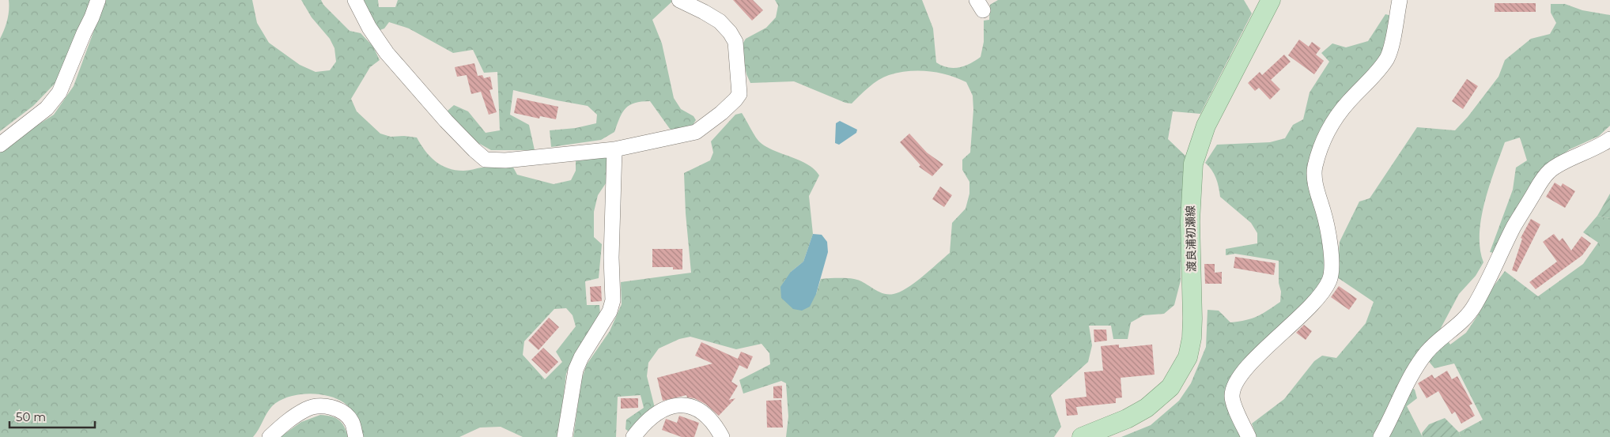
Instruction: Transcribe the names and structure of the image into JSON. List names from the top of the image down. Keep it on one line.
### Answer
{"streets":{"main road":["渡良浦初瀬線"]},"scale_bar":"50 m"}
